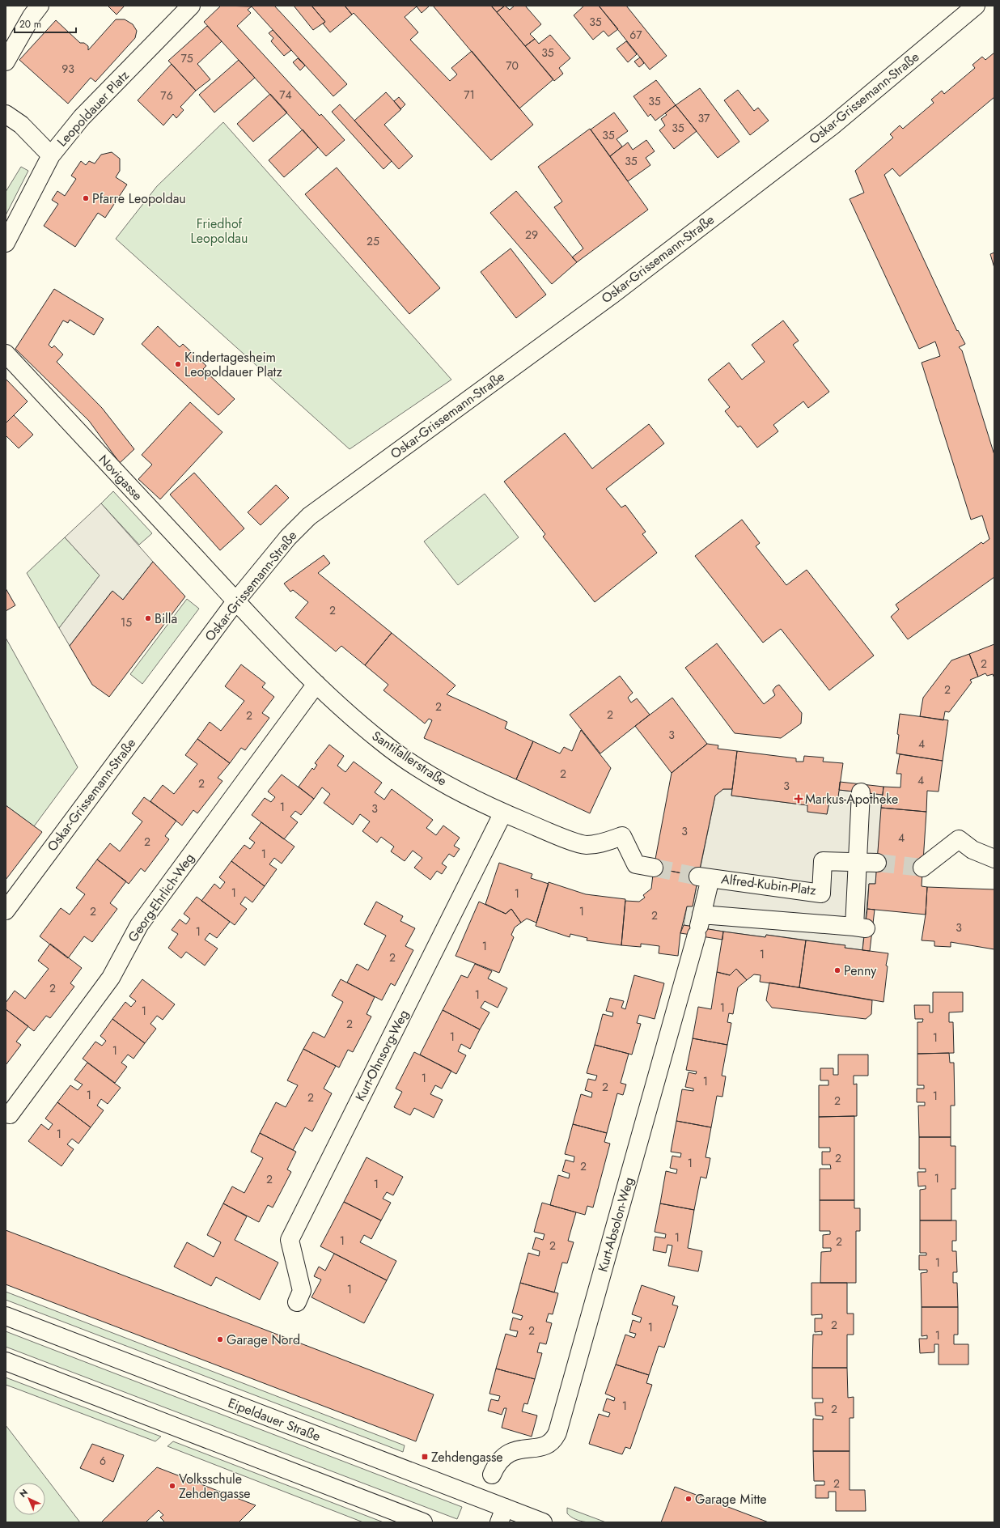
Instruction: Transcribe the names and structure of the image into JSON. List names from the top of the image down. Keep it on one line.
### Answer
{"streets":{"street":["Oskar-Grissemann-Straße","Leopoldauer Platz","Novigasse","Santifallerstraße","Alfred-Kubin-Platz","Georg-Ehrlich-Weg","Kurt-Ohnsorg-Weg","Kurt-Absolon-Weg","Eipeldauer Straße"]},"crossings":[["Oskar-Grissemann-Straße","Novigasse"],["Oskar-Grissemann-Straße","Santifallerstraße"],["Novigasse","Santifallerstraße"],["Santifallerstraße","Georg-Ehrlich-Weg"],["Santifallerstraße","Kurt-Ohnsorg-Weg"],["Alfred-Kubin-Platz","Kurt-Absolon-Weg"]],"parks":["Friedhof Leopoldau"],"places":{"other":["Pfarre Leopoldau","Kindertagesheim Leopoldauer Platz","Billa","Penny","Garage Nord","Volksschule Zehdengasse","Garage Mitte"],"health":["Markus-Apotheke"],"transit":["Zehdengasse"]},"house_numbers":["35","67","35","75","70","93","74","71","76","35","37","35","35","35","29","25","2","15","2","2","2","2","2","3","4","2","4","2","3","1","3","3","4","2","1","1","1","2","1","2","3","1","1","1","2","2","1","1","1","2","1","1","1","1","1","2","1","1","2","2","1","2","1","2","1","2","1","1","1","2","2","1","1","2","1","2","1","1","2","6","2"],"scale_bar":"20 m","north":"top left"}
